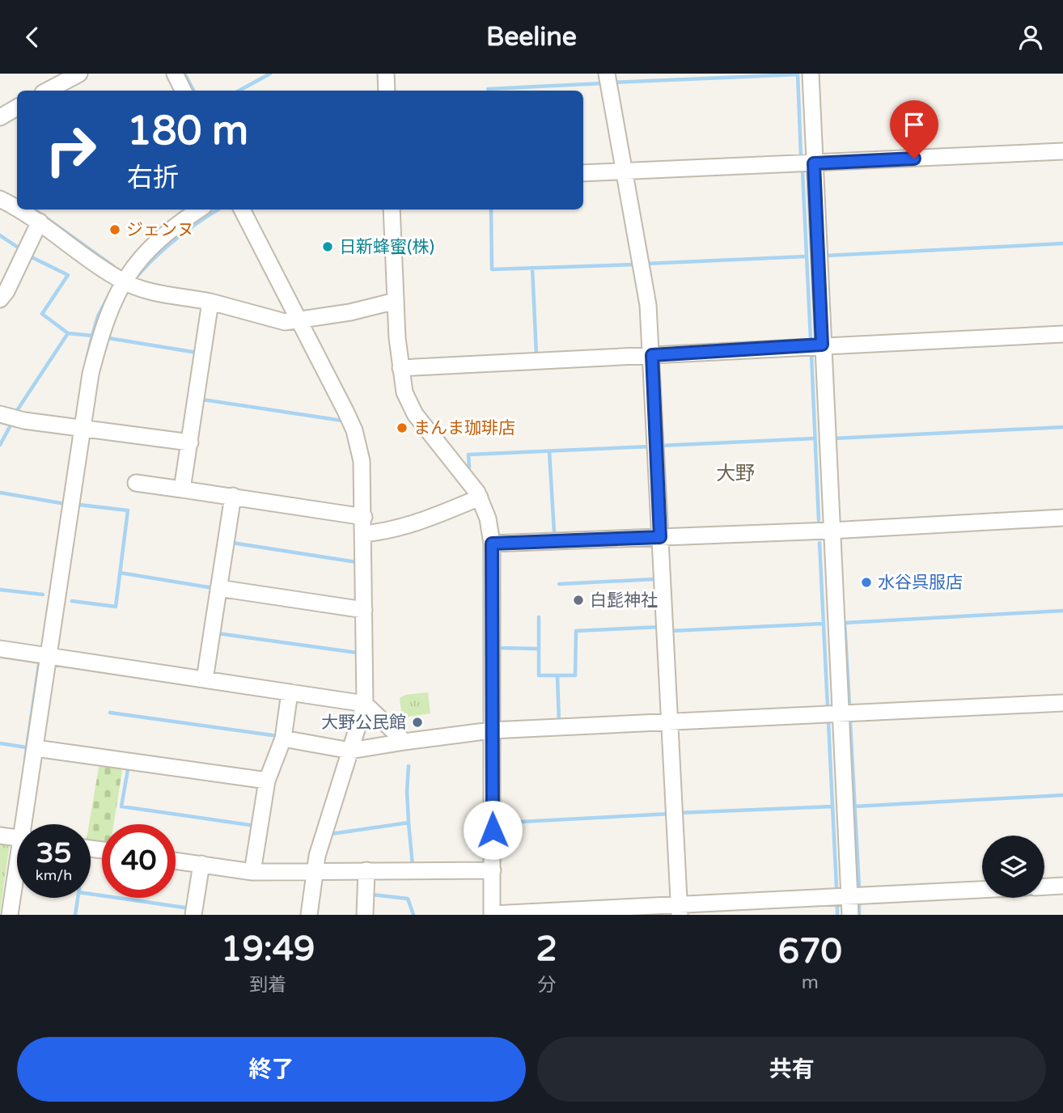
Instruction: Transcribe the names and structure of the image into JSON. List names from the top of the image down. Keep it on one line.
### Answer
{"districts":["大野"],"places":["ジェンヌ","日新蜂蜜(株)","まんま珈琲店","水谷呉服店","白髭神社","大野公民館"],"page":{"header":"Beeline","turn":["180 m","右折"],"speed":"35 km/h","limit":"40","eta":["19:49","到着","2","分","670","m"],"buttons":["終了","共有"]}}
